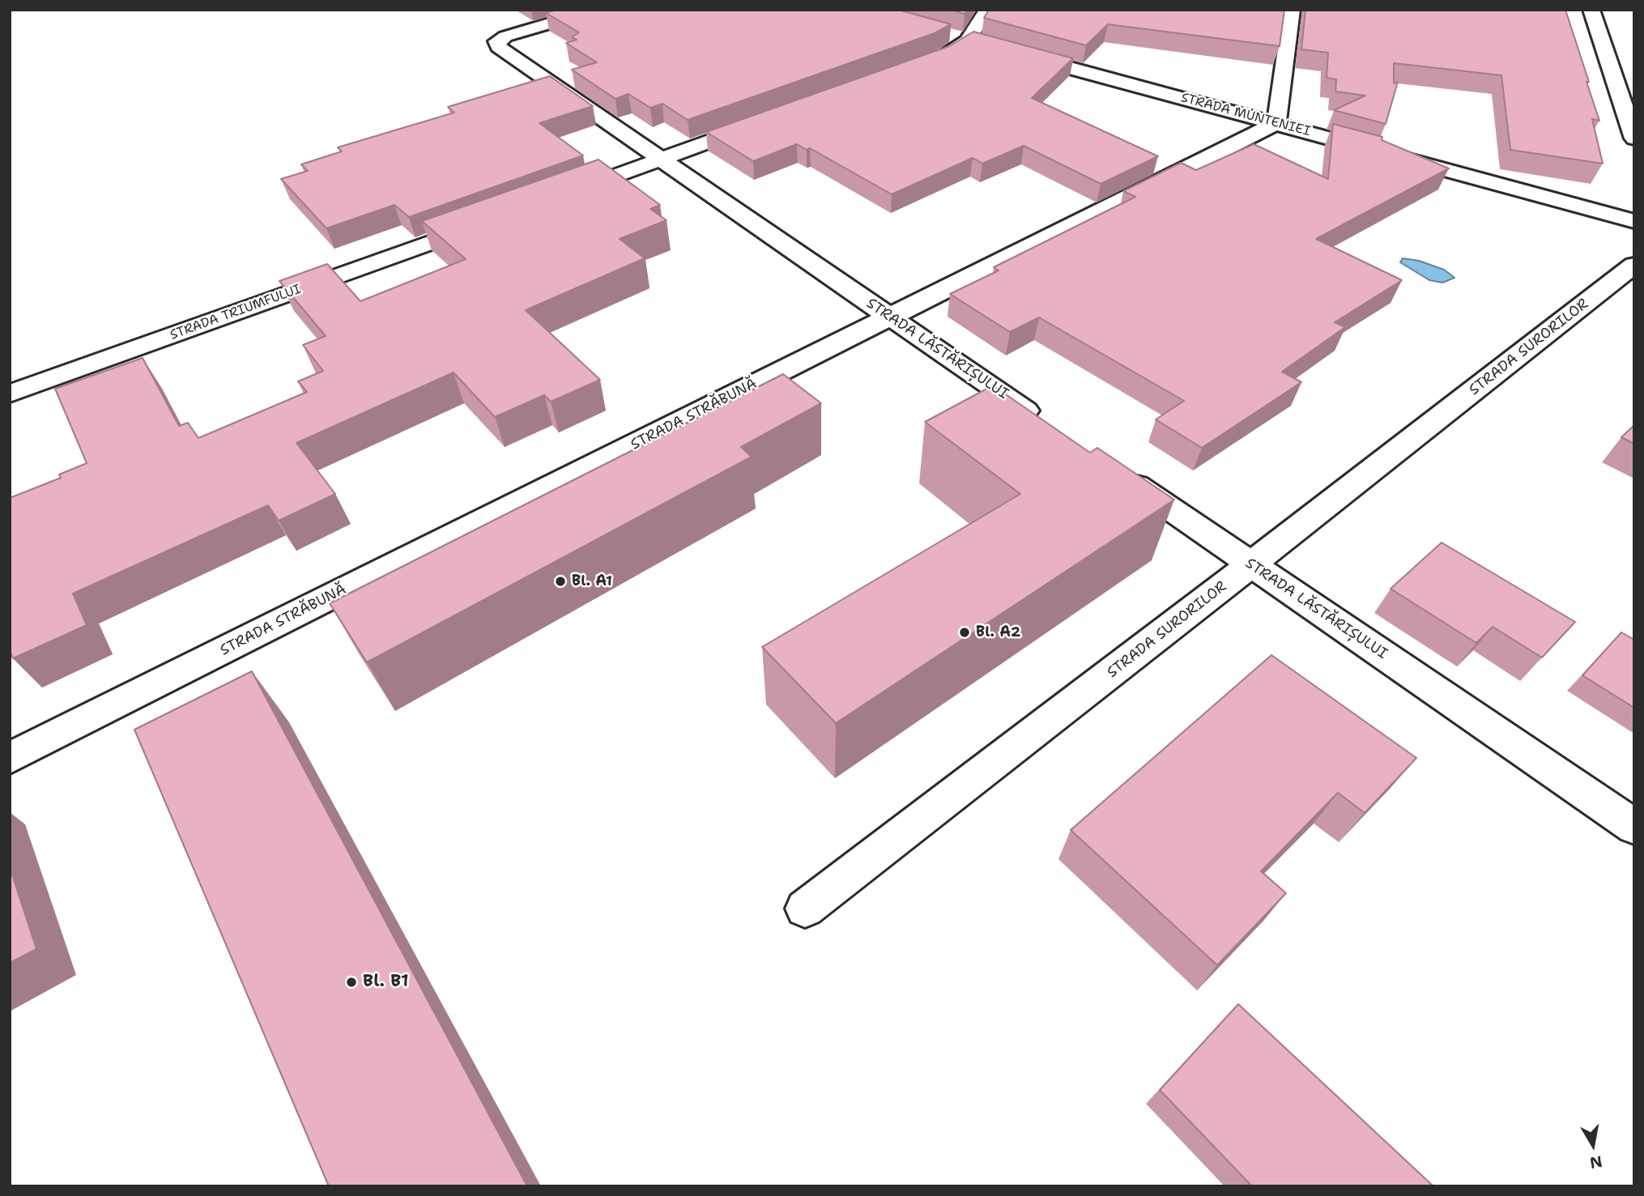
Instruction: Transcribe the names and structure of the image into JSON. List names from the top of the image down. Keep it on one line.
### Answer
{"streets":{"street":["STRADA MUNTENIEI","STRADA TRIUMFULUI","STRADA SURORILOR","STRADA LĂSTĂRIȘULUI","STRADA STRĂBUNĂ"]},"crossings":[["STRADA MUNTENIEI","STRADA STRĂBUNĂ"],["STRADA SURORILOR","STRADA LĂSTĂRIȘULUI"],["STRADA LĂSTĂRIȘULUI","STRADA STRĂBUNĂ"]],"places":["Bl. A1","Bl. A2","Bl. B1"],"north":"bottom"}
